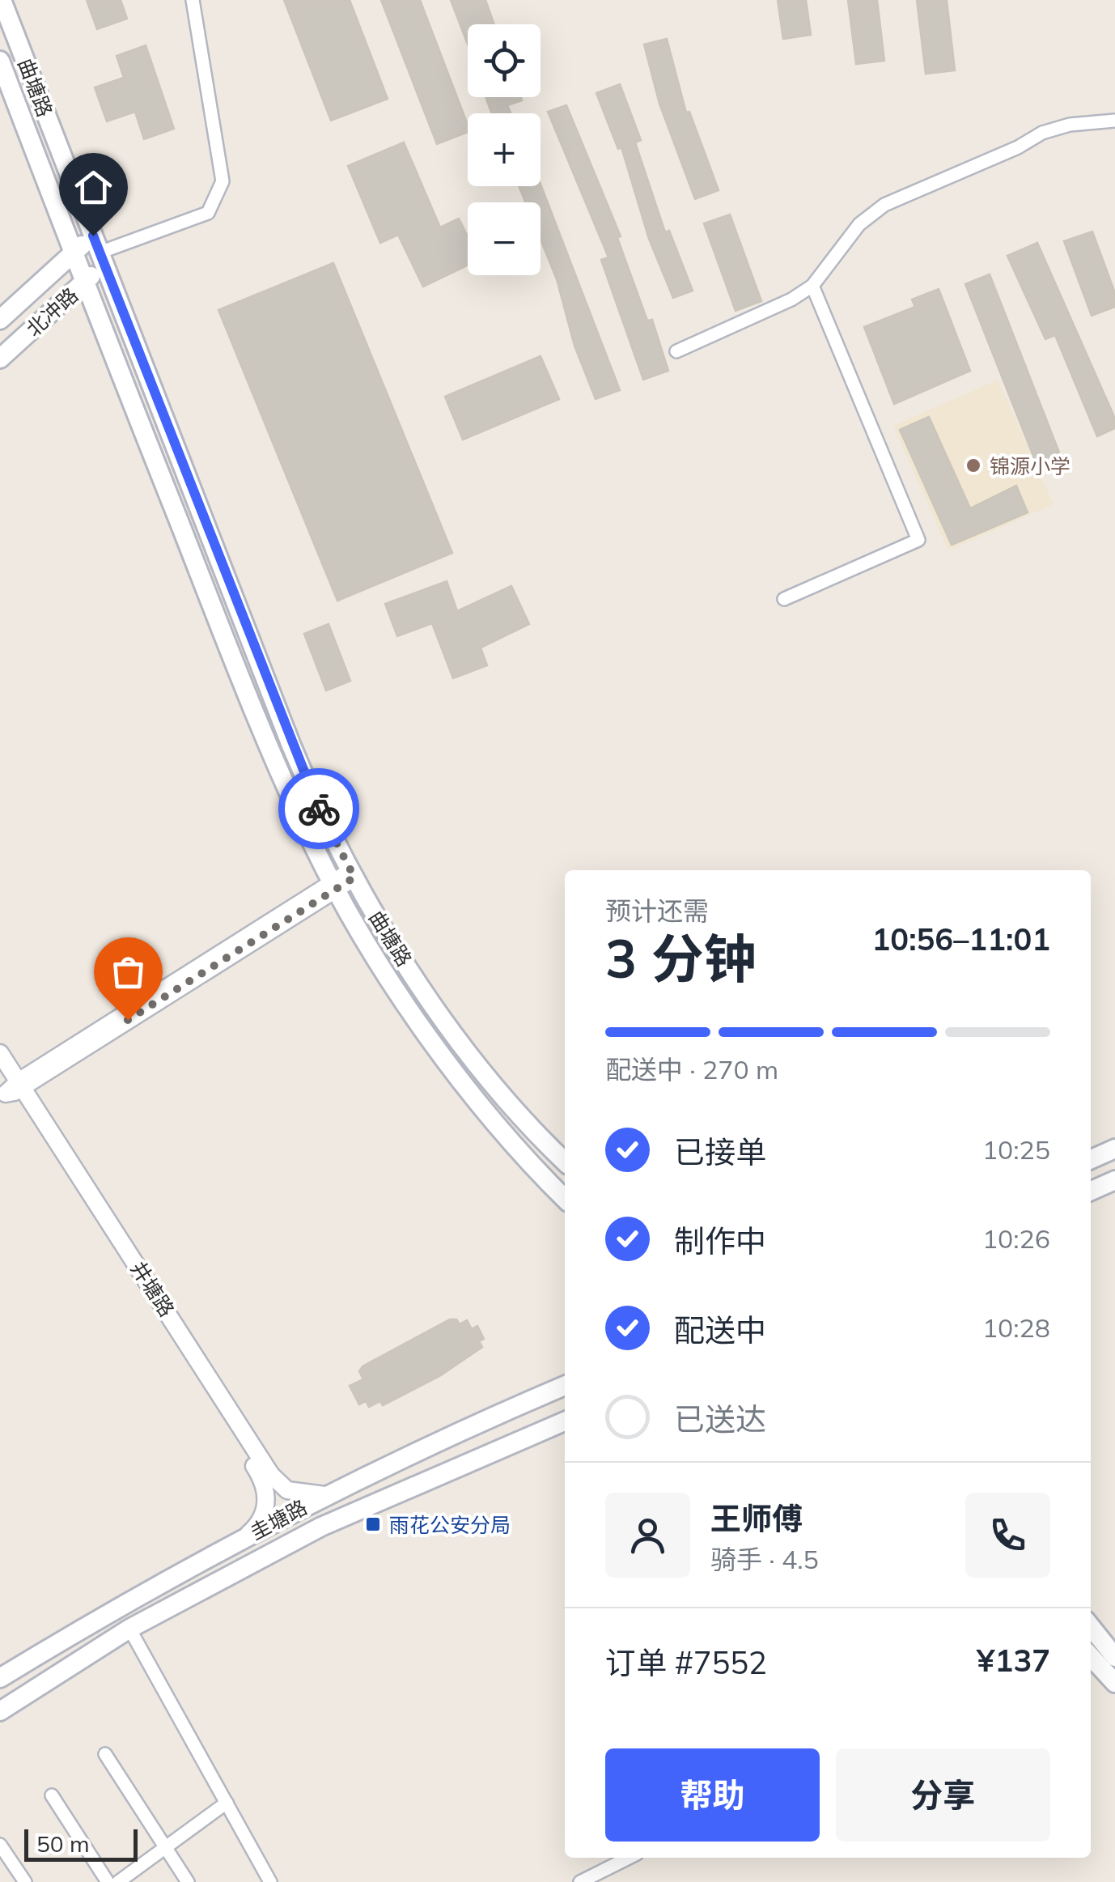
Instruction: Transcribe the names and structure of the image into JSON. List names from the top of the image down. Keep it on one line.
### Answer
{"streets":{"main road":["曲塘路","北冲路","圭塘路"],"street":["井塘路"]},"crossings":[["曲塘路","北冲路"],["井塘路","圭塘路"]],"places":{"other":["锦源小学"],"transit":["雨花公安分局"]},"scale_bar":"50 m","page":{"map_buttons":["+","−"],"heading":["3 分钟","预计还需","10:56–11:01"],"panel":["王师傅","骑手 · 4.5","订单 #7552","¥137"],"bar":"配送中 · 270 m","list":[["已接单","10:25"],["制作中","10:26"],["配送中","10:28"],"已送达"],"buttons":["帮助","分享"],"scale":"50 m"}}
